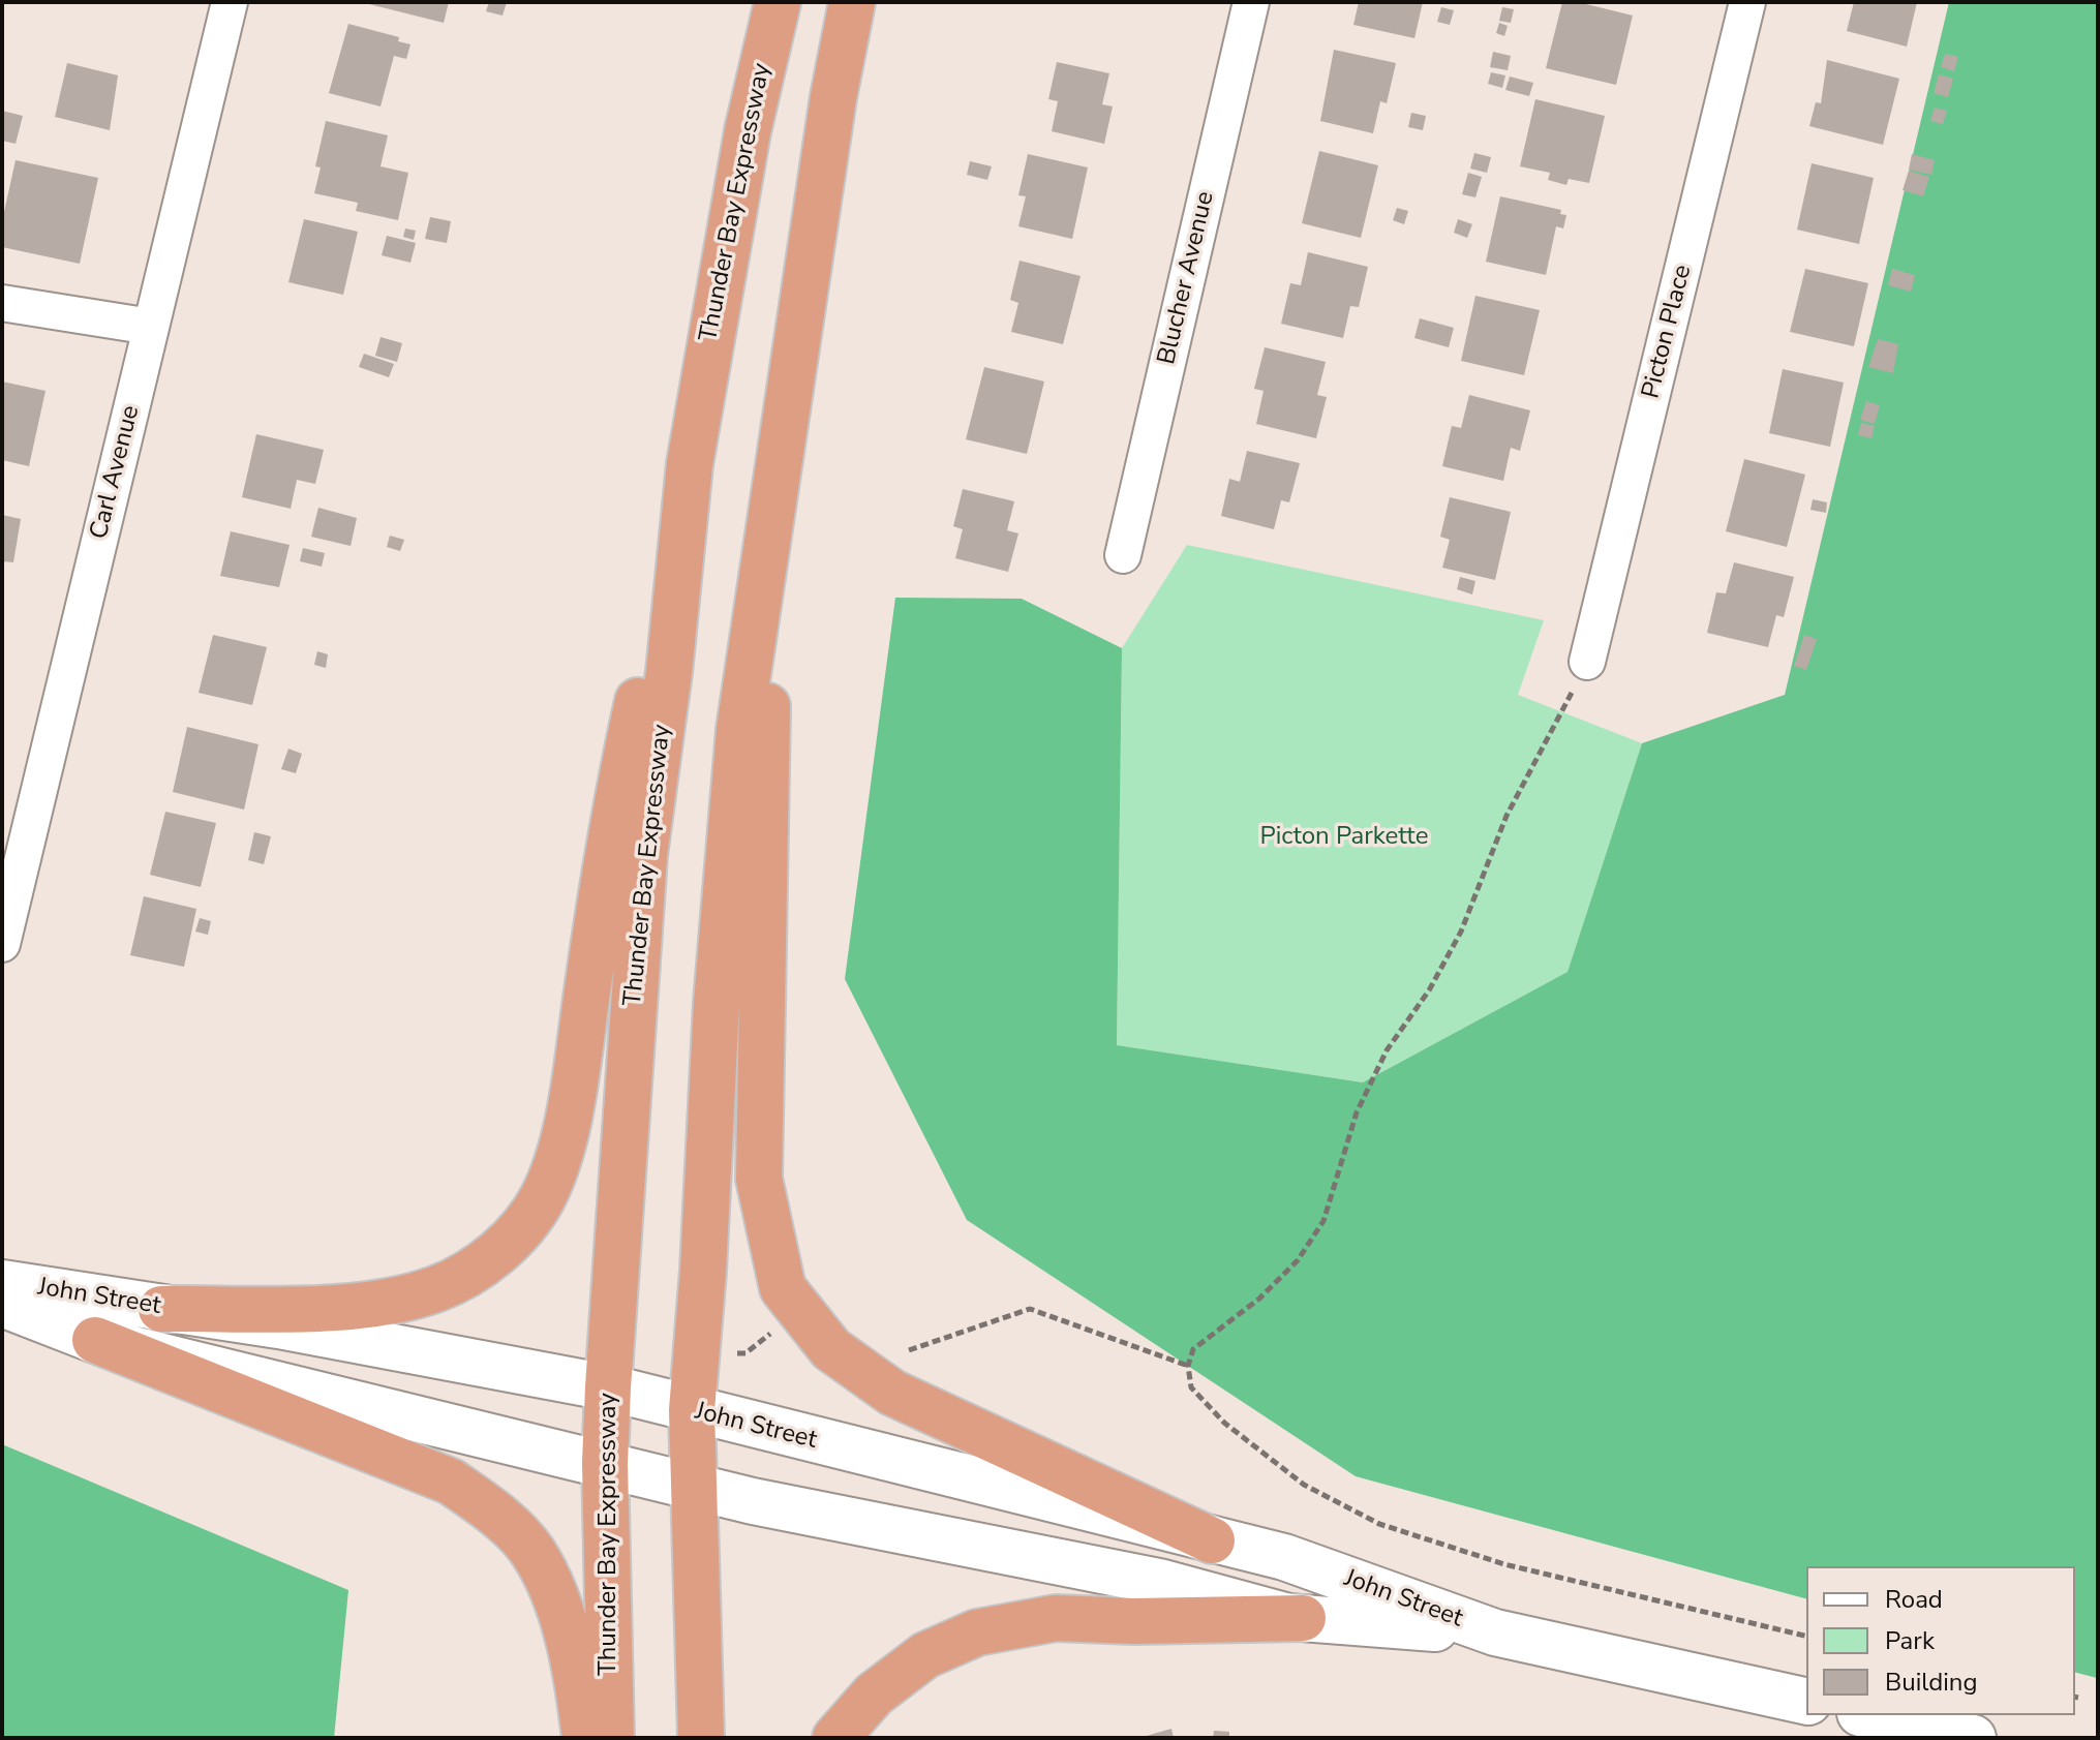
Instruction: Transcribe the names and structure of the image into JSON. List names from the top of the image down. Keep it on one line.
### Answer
{"streets":{"highway":["Thunder Bay Expressway"],"main road":["John Street"],"street":["Blucher Avenue","Picton Place","Carl Avenue"]},"crossings":[["Thunder Bay Expressway","John Street"]],"parks":["Picton Parkette"],"legend":["Road","Park","Building"]}
